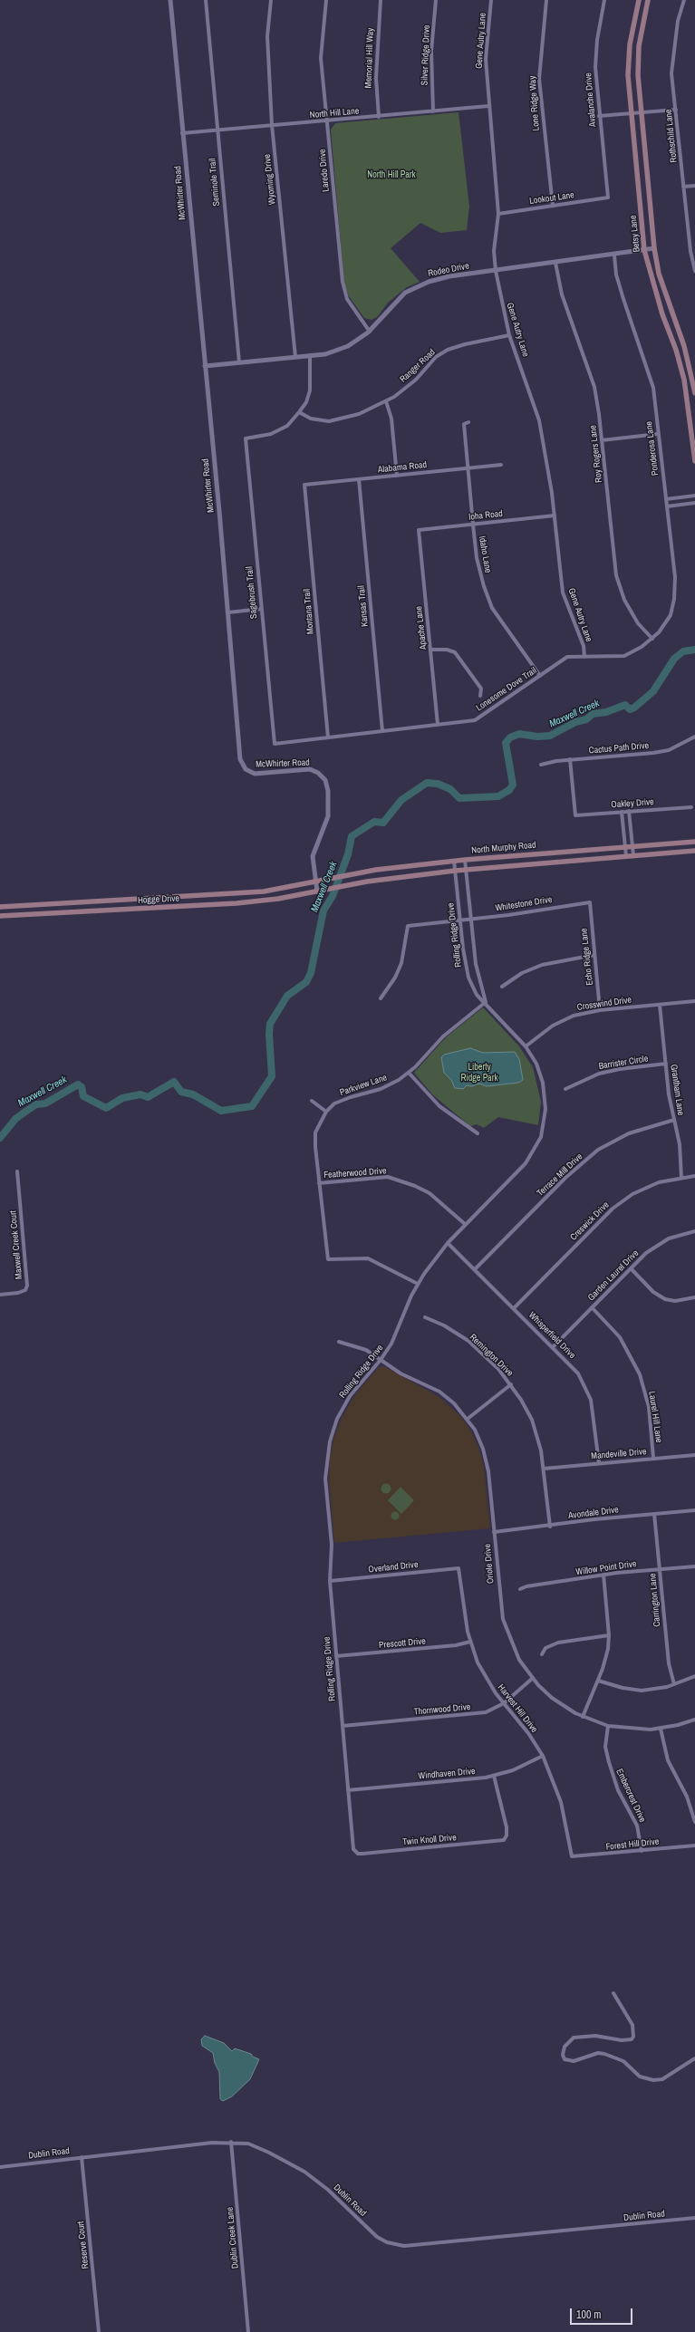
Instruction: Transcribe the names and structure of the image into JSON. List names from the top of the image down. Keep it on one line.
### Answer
{"streets":{"main road":["Betsy Lane","North Murphy Road","Hogge Drive"],"street":["Gene Autry Lane","Silver Ridge Drive","Memorial Hill Way","Avalanche Drive","Lone Ridge Way","North Hill Lane","Rothschild Lane","Laredo Drive","Wyoming Drive","Seminole Trail","McWhirter Road","Lookout Lane","Rodeo Drive","Ranger Road","Ponderosa Lane","Roy Rogers Lane","Alabama Road","Ioha Road","Idaho Lane","Sagebrush Trail","Kansas Trail","Montana Trail","Apache Lane","Lonesome Dove Trail","Cactus Path Drive","Oakley Drive","Whitestone Drive","Rolling Ridge Drive","Echo Ridge Lane","Crosswind Drive","Barrister Circle","Parkview Lane","Grantham Lane","Featherwood Drive","Terrace Mill Drive","Creswick Drive","Maxwell Creek Court","Garden Laurel Drive","Whisperfield Drive","Remington Drive","Laurel Hill Lane","Mandeville Drive","Avondale Drive","Oriole Drive","Overland Drive","Willow Point Drive","Carrington Lane","Prescott Drive","Harvest Hill Drive","Thornwood Drive","Windhaven Drive","Embercrest Drive","Twin Knoll Drive","Forest Hill Drive","Dublin Road","Dublin Creek Lane","Reserve Court"]},"crossings":[["Gene Autry Lane","North Hill Lane"],["Gene Autry Lane","Lookout Lane"],["Gene Autry Lane","Rodeo Drive"],["Gene Autry Lane","Ranger Road"],["Gene Autry Lane","Ioha Road"],["Gene Autry Lane","Lonesome Dove Trail"],["Silver Ridge Drive","North Hill Lane"],["Memorial Hill Way","North Hill Lane"],["Avalanche Drive","Lookout Lane"],["Lone Ridge Way","Lookout Lane"],["North Hill Lane","Laredo Drive"],["North Hill Lane","Wyoming Drive"],["North Hill Lane","Seminole Trail"],["North Hill Lane","McWhirter Road"],["Laredo Drive","Rodeo Drive"],["Wyoming Drive","Rodeo Drive"],["Seminole Trail","Rodeo Drive"],["McWhirter Road","Rodeo Drive"],["McWhirter Road","North Murphy Road"],["McWhirter Road","Hogge Drive"],["Betsy Lane","Rodeo Drive"],["Rodeo Drive","Ponderosa Lane"],["Rodeo Drive","Roy Rogers Lane"],["Ranger Road","Sagebrush Trail"],["Ponderosa Lane","Roy Rogers Lane"],["Ponderosa Lane","Lonesome Dove Trail"],["Roy Rogers Lane","Lonesome Dove Trail"],["Alabama Road","Idaho Lane"],["Alabama Road","Kansas Trail"],["Alabama Road","Montana Trail"],["Ioha Road","Idaho Lane"],["Ioha Road","Apache Lane"],["Idaho Lane","Lonesome Dove Trail"],["Sagebrush Trail","Lonesome Dove Trail"],["Kansas Trail","Lonesome Dove Trail"],["Montana Trail","Lonesome Dove Trail"],["Apache Lane","Lonesome Dove Trail"],["Cactus Path Drive","Oakley Drive"],["North Murphy Road","Hogge Drive"],["North Murphy Road","Rolling Ridge Drive"],["Whitestone Drive","Rolling Ridge Drive"],["Whitestone Drive","Echo Ridge Lane"],["Rolling Ridge Drive","Crosswind Drive"],["Rolling Ridge Drive","Parkview Lane"],["Rolling Ridge Drive","Featherwood Drive"],["Rolling Ridge Drive","Whisperfield Drive"],["Rolling Ridge Drive","Oriole Drive"],["Rolling Ridge Drive","Overland Drive"],["Rolling Ridge Drive","Prescott Drive"],["Rolling Ridge Drive","Thornwood Drive"],["Rolling Ridge Drive","Windhaven Drive"],["Rolling Ridge Drive","Twin Knoll Drive"],["Echo Ridge Lane","Crosswind Drive"],["Crosswind Drive","Grantham Lane"],["Barrister Circle","Grantham Lane"],["Parkview Lane","Featherwood Drive"],["Grantham Lane","Terrace Mill Drive"],["Grantham Lane","Creswick Drive"],["Terrace Mill Drive","Whisperfield Drive"],["Creswick Drive","Whisperfield Drive"],["Garden Laurel Drive","Whisperfield Drive"],["Garden Laurel Drive","Laurel Hill Lane"],["Whisperfield Drive","Mandeville Drive"],["Remington Drive","Mandeville Drive"],["Remington Drive","Avondale Drive"],["Laurel Hill Lane","Mandeville Drive"],["Avondale Drive","Oriole Drive"],["Avondale Drive","Carrington Lane"],["Oriole Drive","Thornwood Drive"],["Oriole Drive","Embercrest Drive"],["Overland Drive","Harvest Hill Drive"],["Willow Point Drive","Carrington Lane"],["Prescott Drive","Harvest Hill Drive"],["Harvest Hill Drive","Thornwood Drive"],["Harvest Hill Drive","Windhaven Drive"],["Harvest Hill Drive","Forest Hill Drive"],["Windhaven Drive","Twin Knoll Drive"],["Embercrest Drive","Forest Hill Drive"],["Dublin Road","Dublin Creek Lane"],["Dublin Road","Reserve Court"]],"water":["Maxwell Creek"],"parks":["North Hill Park","Liberty Ridge Park"],"scale_bar":"100 m"}
